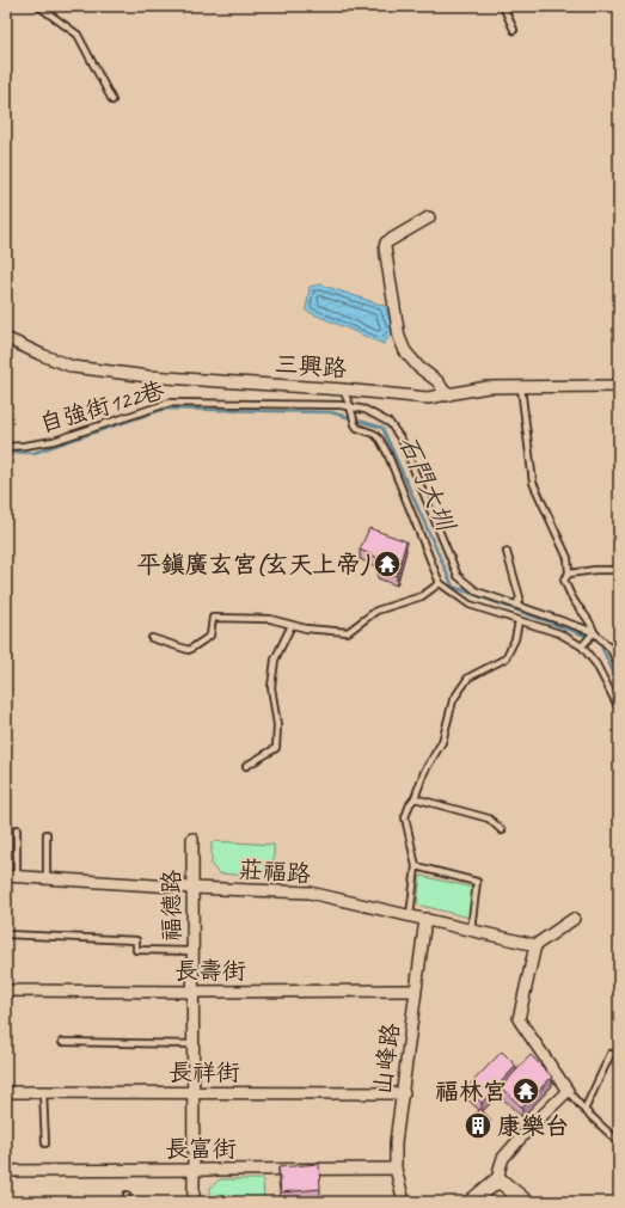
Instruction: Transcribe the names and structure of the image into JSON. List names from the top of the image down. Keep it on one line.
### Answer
{"streets":{"street":["三興路","莊福路","福德路","長壽街","山峰路","長祥街","長富街"],"lane":["自強街122巷"]},"crossings":[["莊福路","福德路"],["莊福路","山峰路"],["福德路","長壽街"],["福德路","長祥街"],["福德路","長富街"],["長壽街","山峰路"],["山峰路","長祥街"],["山峰路","長富街"]],"water":["石門大圳"],"places":{"temple":["平鎮廣玄宮(玄天上帝)","福林宮"],"building":["康樂台"]}}
